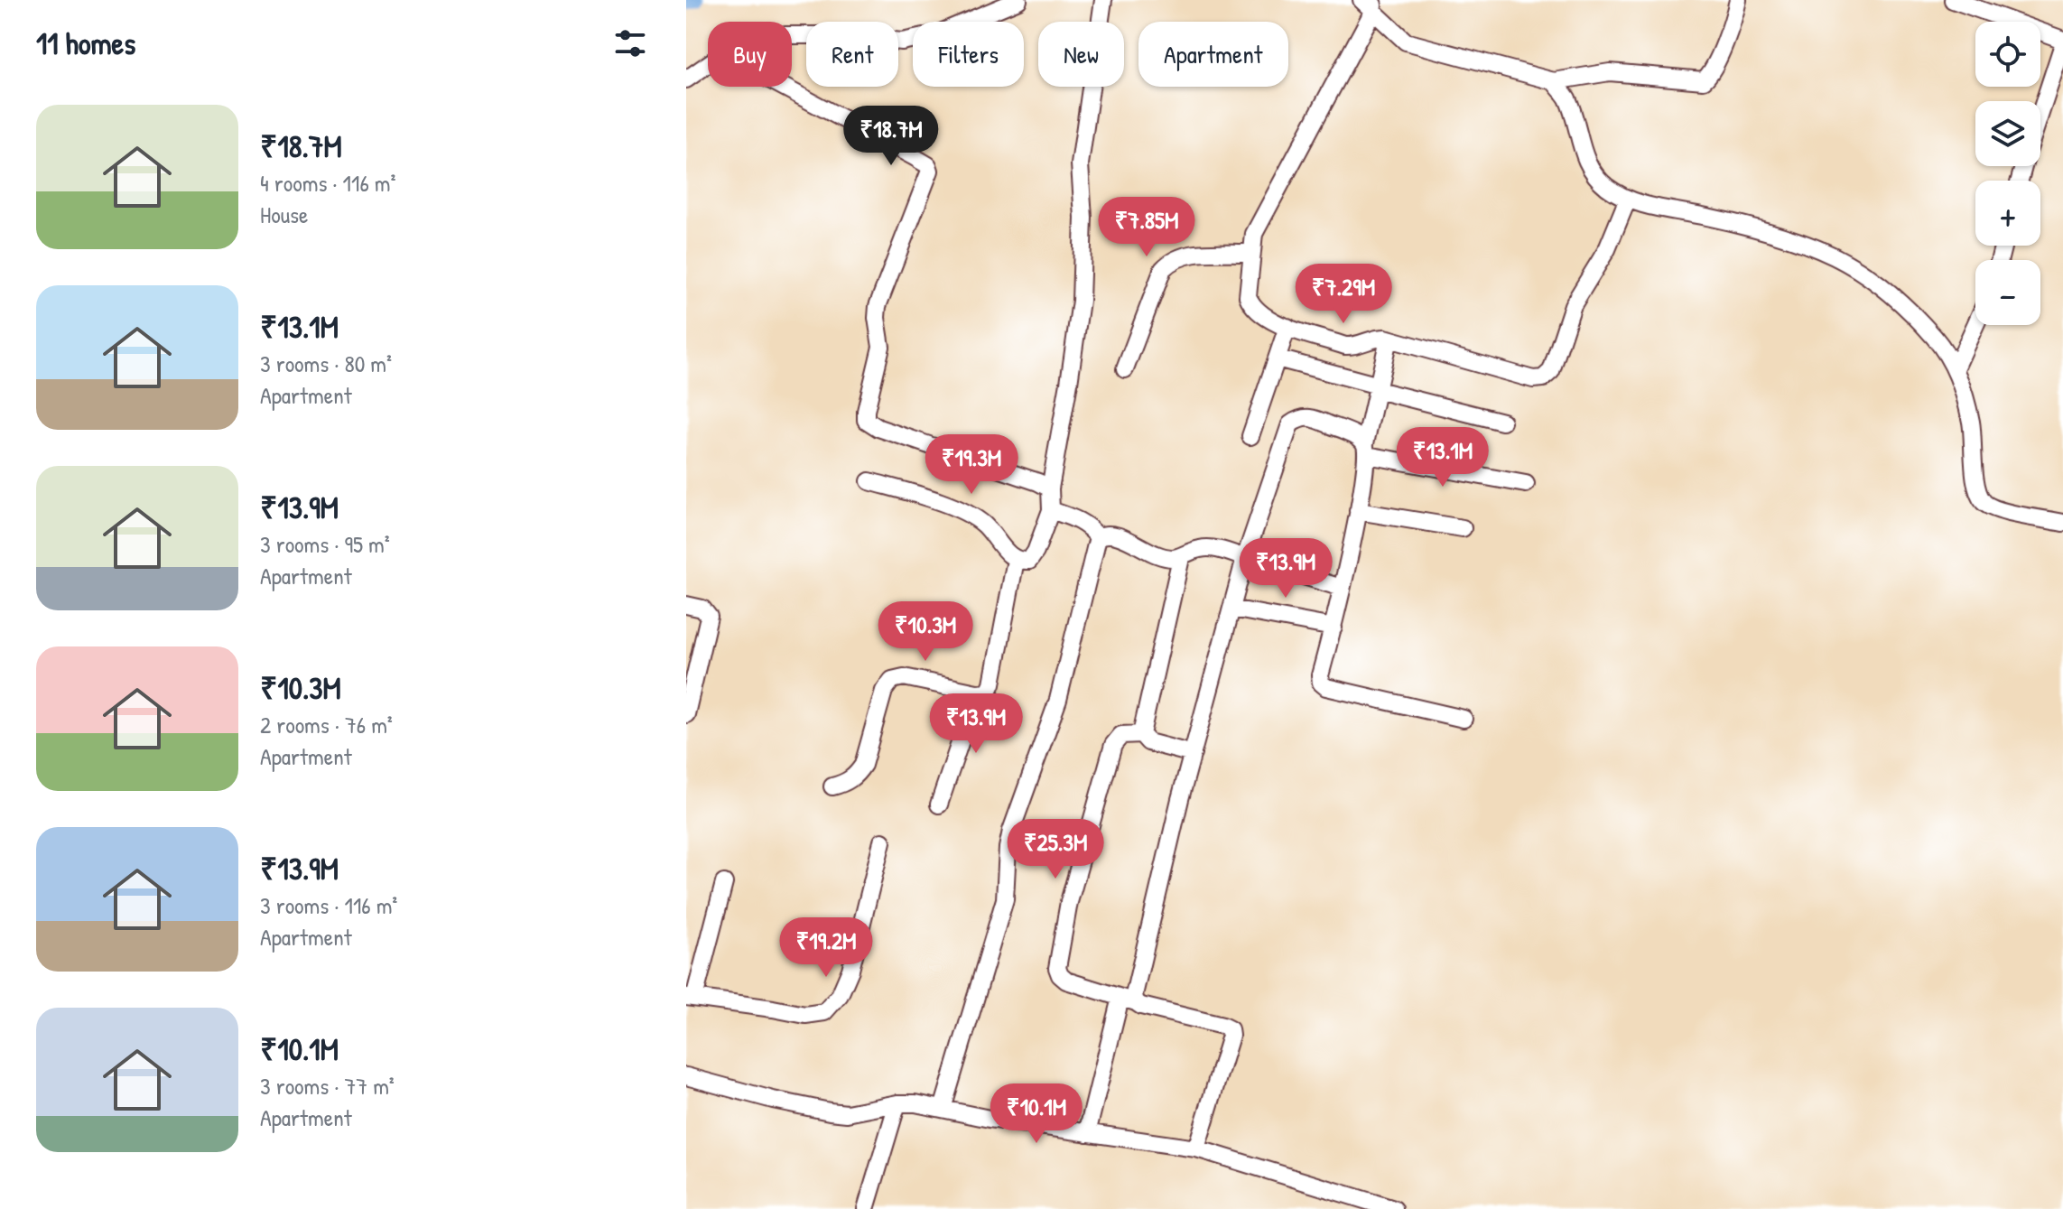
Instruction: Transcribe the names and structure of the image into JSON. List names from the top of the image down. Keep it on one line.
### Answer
{"page":{"heading":"11 homes","map_buttons":["+","−"],"chip":["Buy","Rent","Filters","New","Apartment"],"list":[{"name":"₹18.7M","note":"4 rooms · 116 m² · House"},{"name":"₹13.1M","note":"3 rooms · 80 m² · Apartment"},{"name":"₹13.9M","note":"3 rooms · 95 m² · Apartment"},{"name":"₹10.3M","note":"2 rooms · 76 m² · Apartment"},{"name":"₹13.9M","note":"3 rooms · 116 m² · Apartment"},{"name":"₹10.1M","note":"3 rooms · 77 m² · Apartment"}],"price":["₹18.7M","₹7.85M","₹7.29M","₹13.1M","₹19.3M","₹13.9M","₹10.3M","₹13.9M","₹25.3M","₹19.2M","₹10.1M"]}}
